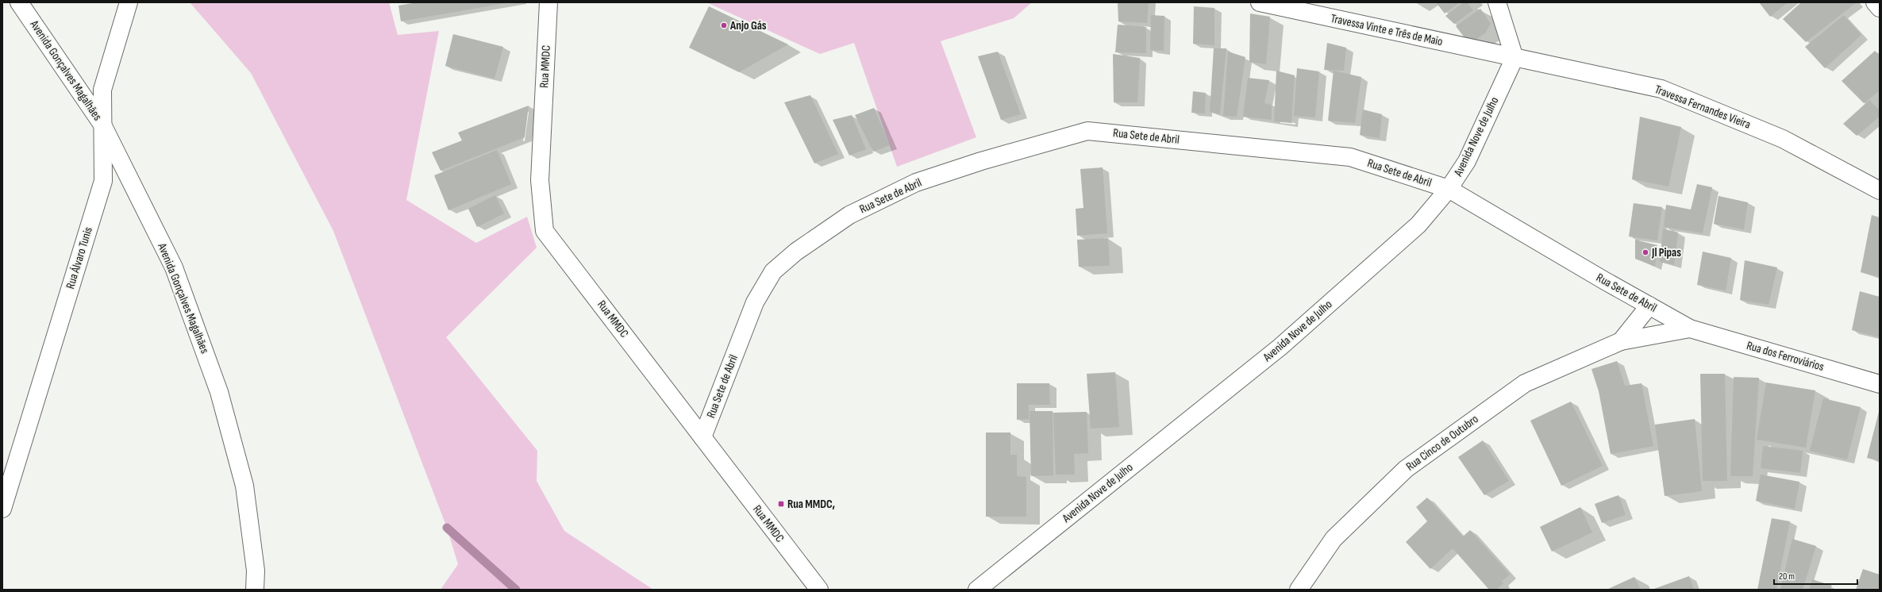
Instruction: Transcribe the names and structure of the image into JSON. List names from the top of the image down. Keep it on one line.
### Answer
{"streets":{"street":["Travessa Vinte e Três de Maio","Rua MMDC","Avenida Gonçalves Magalhães","Travessa Fernandes Vieira","Rua Sete de Abril","Avenida Nove de Julho","Rua Álvaro Tunis","Rua dos Ferroviários","Rua Cinco de Outubro"]},"crossings":[["Travessa Vinte e Três de Maio","Travessa Fernandes Vieira"],["Travessa Vinte e Três de Maio","Avenida Nove de Julho"],["Rua MMDC","Rua Sete de Abril"],["Avenida Gonçalves Magalhães","Rua Álvaro Tunis"],["Travessa Fernandes Vieira","Avenida Nove de Julho"],["Rua Sete de Abril","Avenida Nove de Julho"],["Rua Sete de Abril","Rua dos Ferroviários"],["Rua Sete de Abril","Rua Cinco de Outubro"],["Rua dos Ferroviários","Rua Cinco de Outubro"]],"places":{"other":["Anjo Gás","Jl Pipas"],"transit":["Rua MMDC,"]},"scale_bar":"20 m"}
